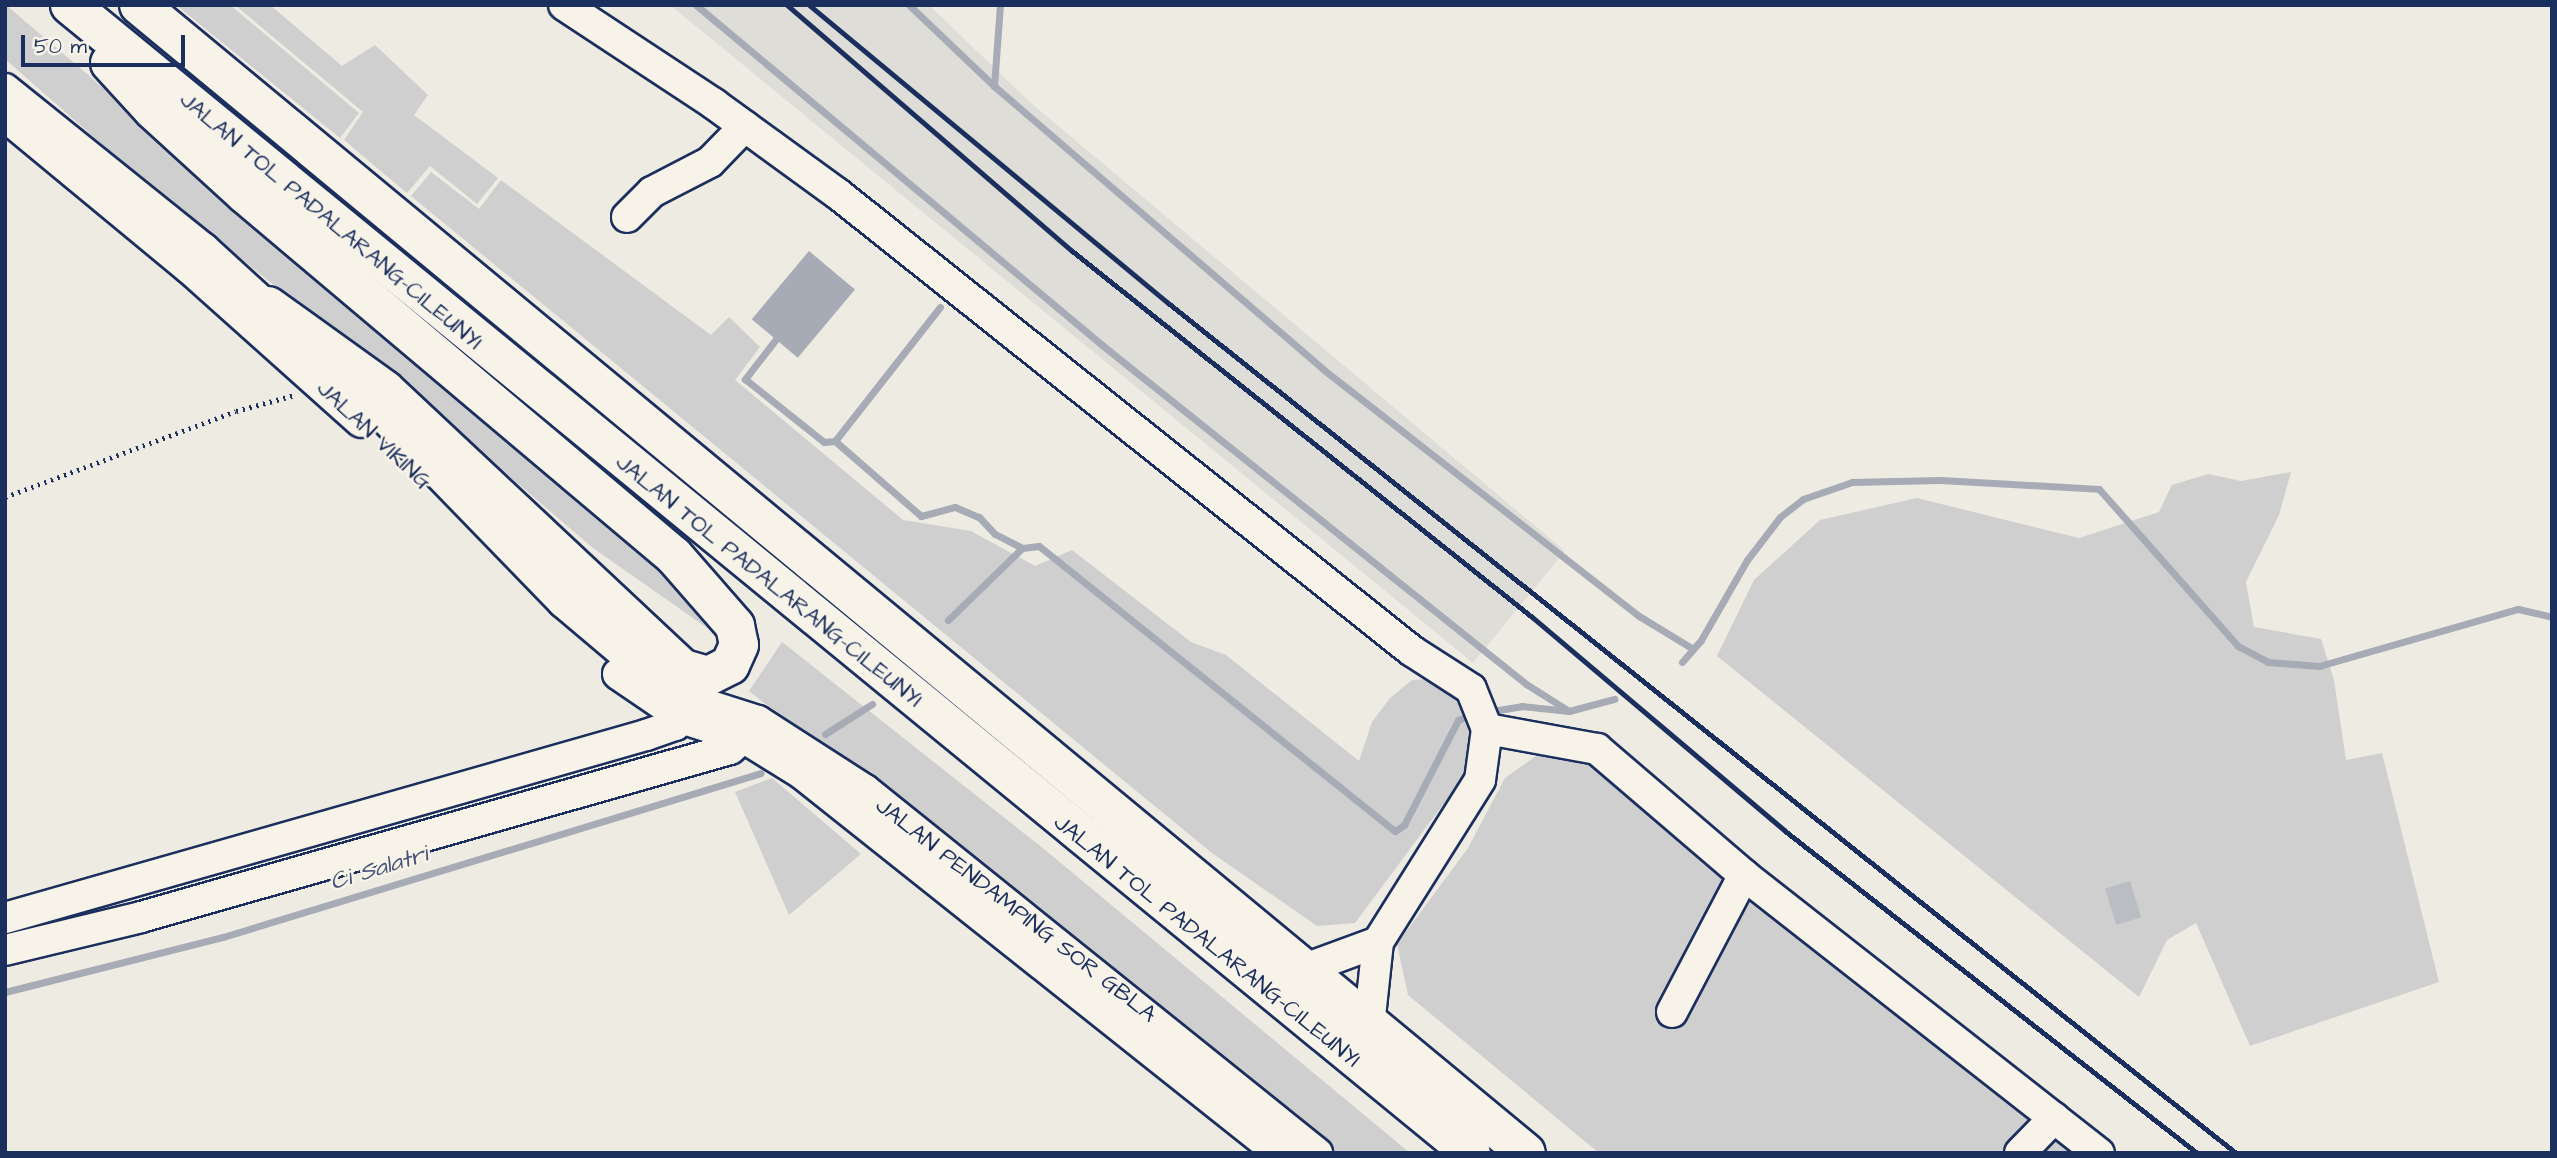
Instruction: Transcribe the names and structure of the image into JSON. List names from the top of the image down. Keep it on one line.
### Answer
{"streets":{"highway":["JALAN TOL PADALARANG–CILEUNYI"],"street":["JALAN VIKING","JALAN PENDAMPING SOR GBLA"]},"crossings":[["JALAN VIKING","JALAN PENDAMPING SOR GBLA"]],"water":["Ci Salatri"],"scale_bar":"50 m"}
